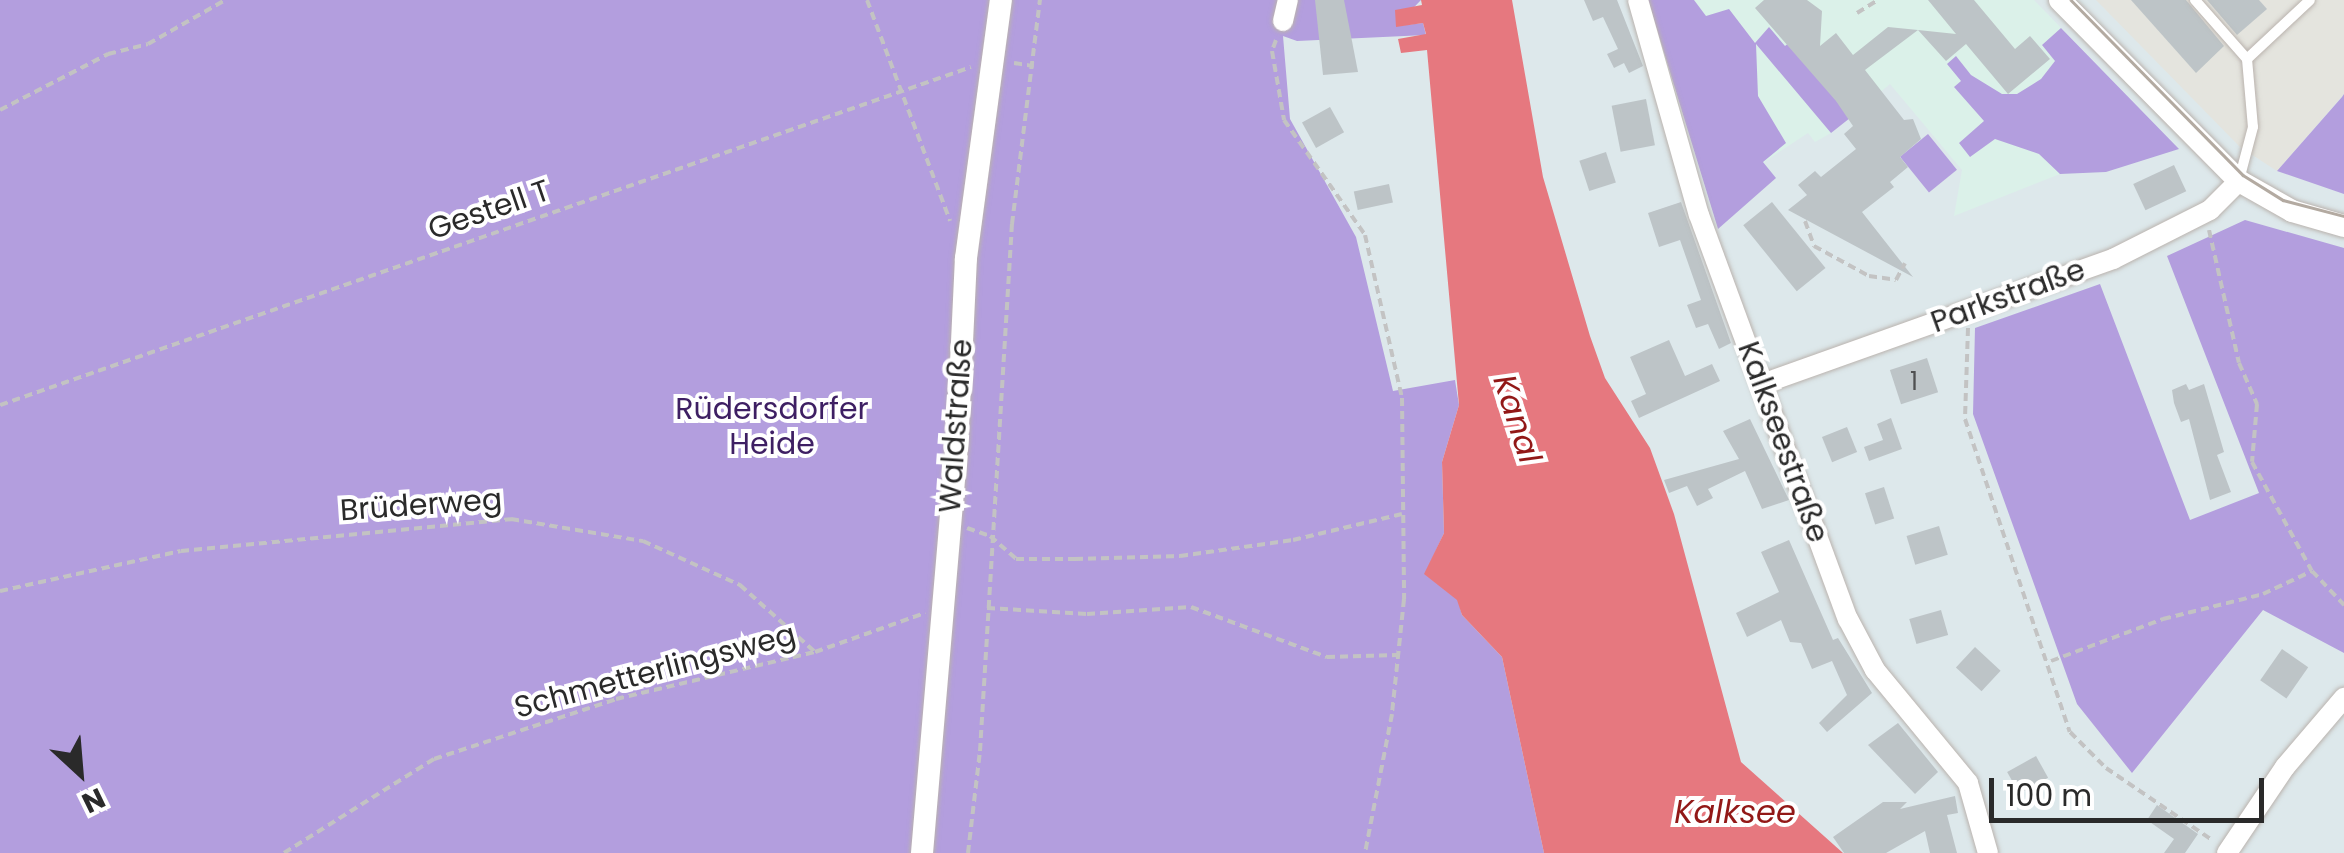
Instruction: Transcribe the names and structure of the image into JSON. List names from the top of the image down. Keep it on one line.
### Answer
{"streets":{"street":["Parkstraße","Waldstraße","Kalkseestraße"],"path":["Gestell T","Brüderweg","Schmetterlingsweg"]},"crossings":[["Gestell T","Waldstraße"],["Parkstraße","Kalkseestraße"],["Waldstraße","Schmetterlingsweg"],["Brüderweg","Schmetterlingsweg"]],"water":["Kanal","Kalksee"],"parks":["Rüdersdorfer Heide"],"house_numbers":["1"],"scale_bar":"100 m","north":"bottom right"}
